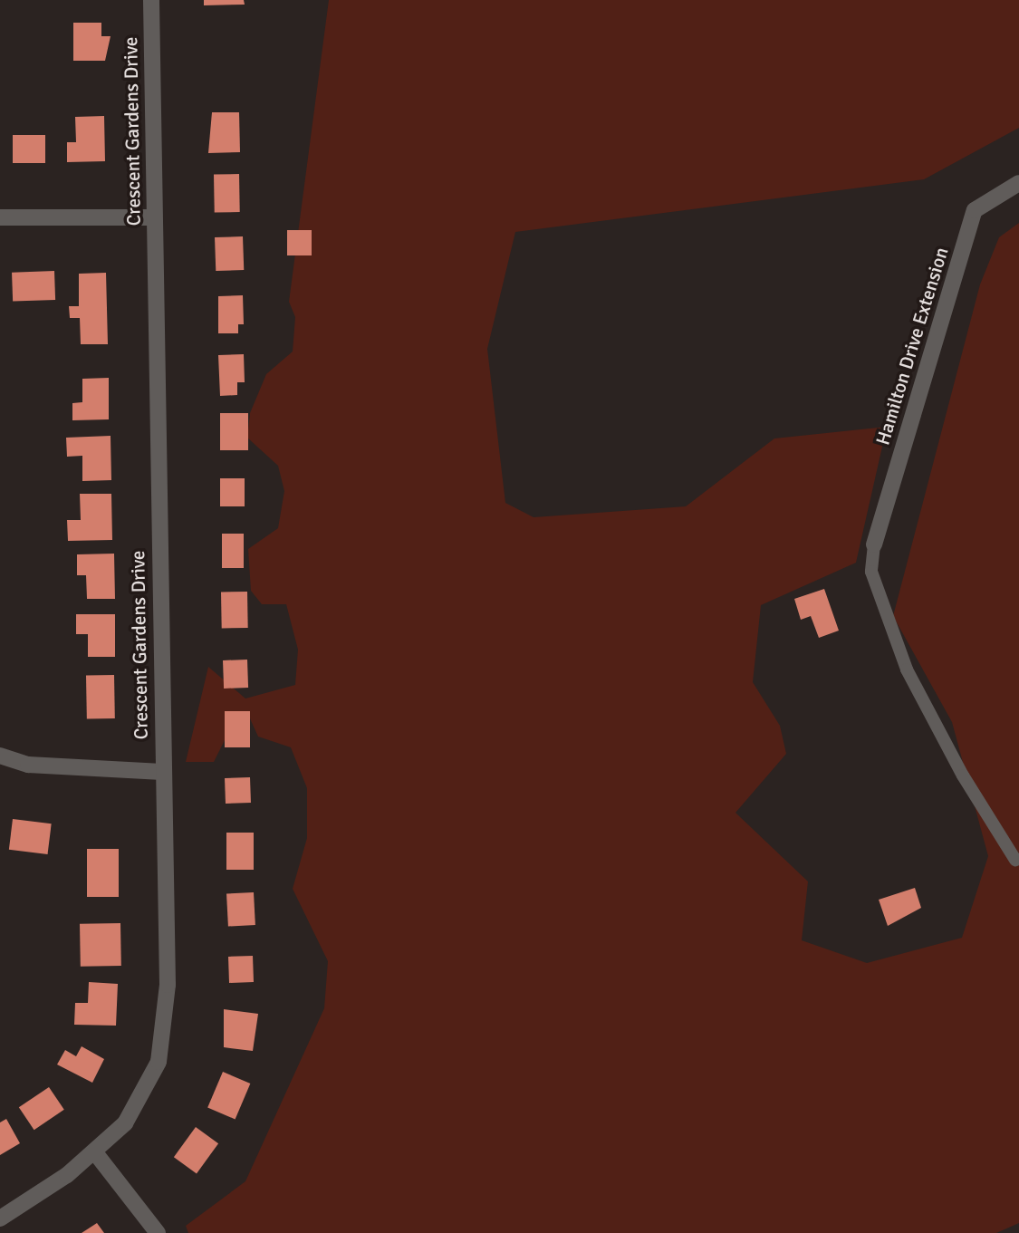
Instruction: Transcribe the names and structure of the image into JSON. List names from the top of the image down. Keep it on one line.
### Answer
{"streets":{"street":["Crescent Gardens Drive","Hamilton Drive Extension"]}}
